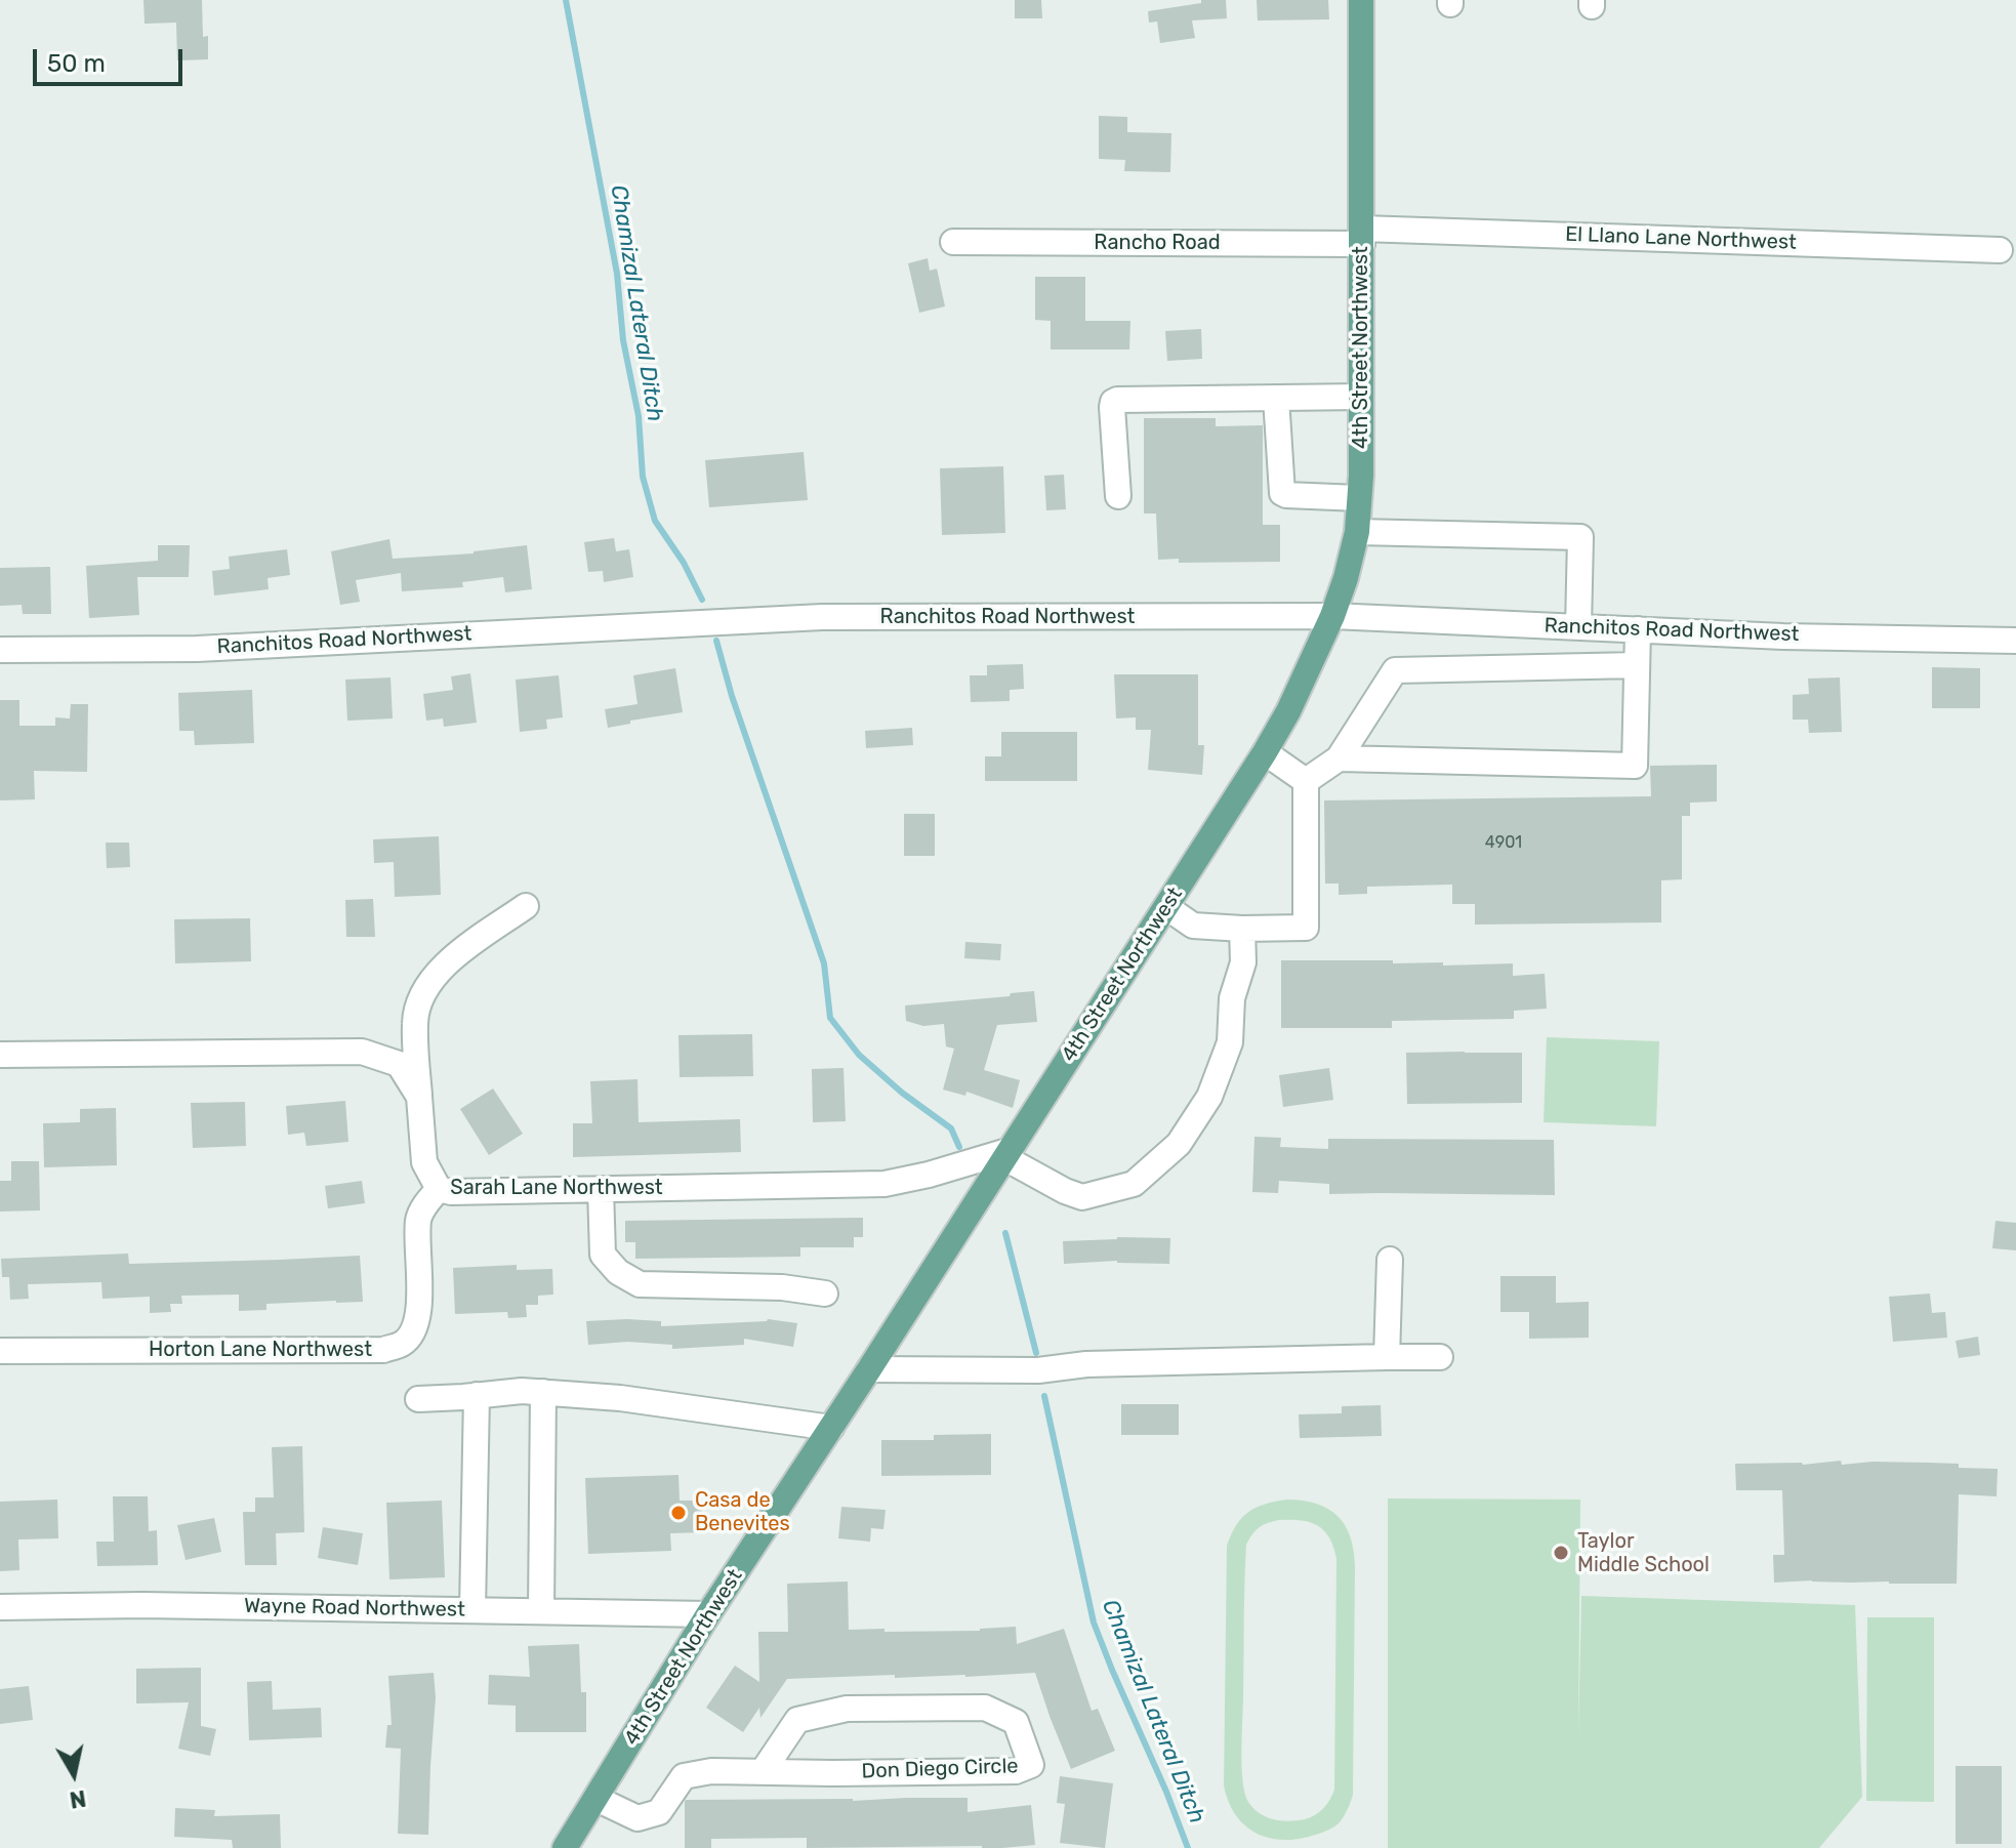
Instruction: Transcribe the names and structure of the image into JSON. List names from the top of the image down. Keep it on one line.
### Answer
{"streets":{"main road":["4th Street Northwest"],"street":["El Llano Lane Northwest","Rancho Road","Ranchitos Road Northwest","Sarah Lane Northwest","Horton Lane Northwest","Wayne Road Northwest","Don Diego Circle"]},"crossings":[["El Llano Lane Northwest","Rancho Road"],["El Llano Lane Northwest","4th Street Northwest"],["Rancho Road","4th Street Northwest"],["4th Street Northwest","Ranchitos Road Northwest"],["4th Street Northwest","Sarah Lane Northwest"],["4th Street Northwest","Wayne Road Northwest"],["4th Street Northwest","Don Diego Circle"],["Sarah Lane Northwest","Horton Lane Northwest"]],"water":["Chamizal Lateral Ditch"],"places":["Casa de Benevites","Taylor Middle School"],"house_numbers":["4901"],"scale_bar":"50 m","north":"bottom"}
